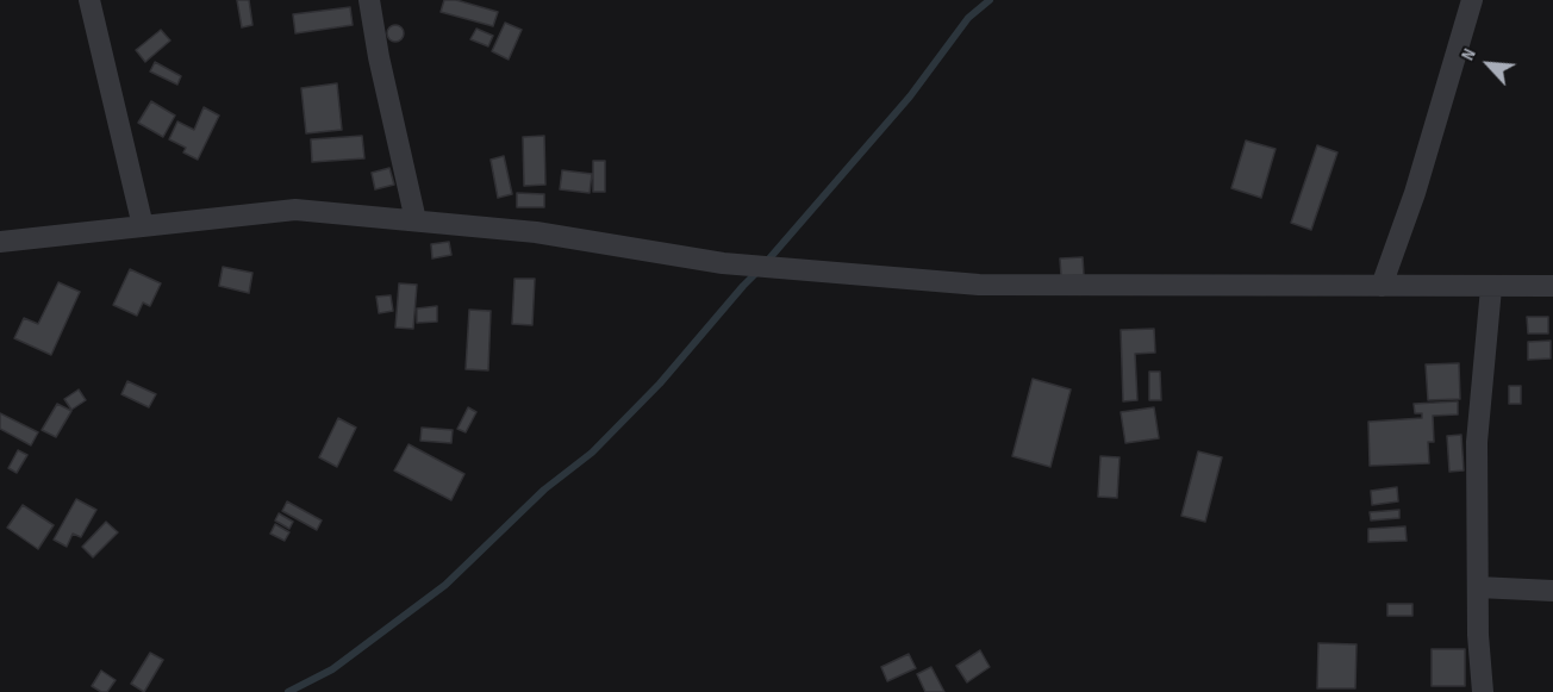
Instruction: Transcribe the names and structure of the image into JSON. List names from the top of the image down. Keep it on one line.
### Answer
{"north":"top left"}
